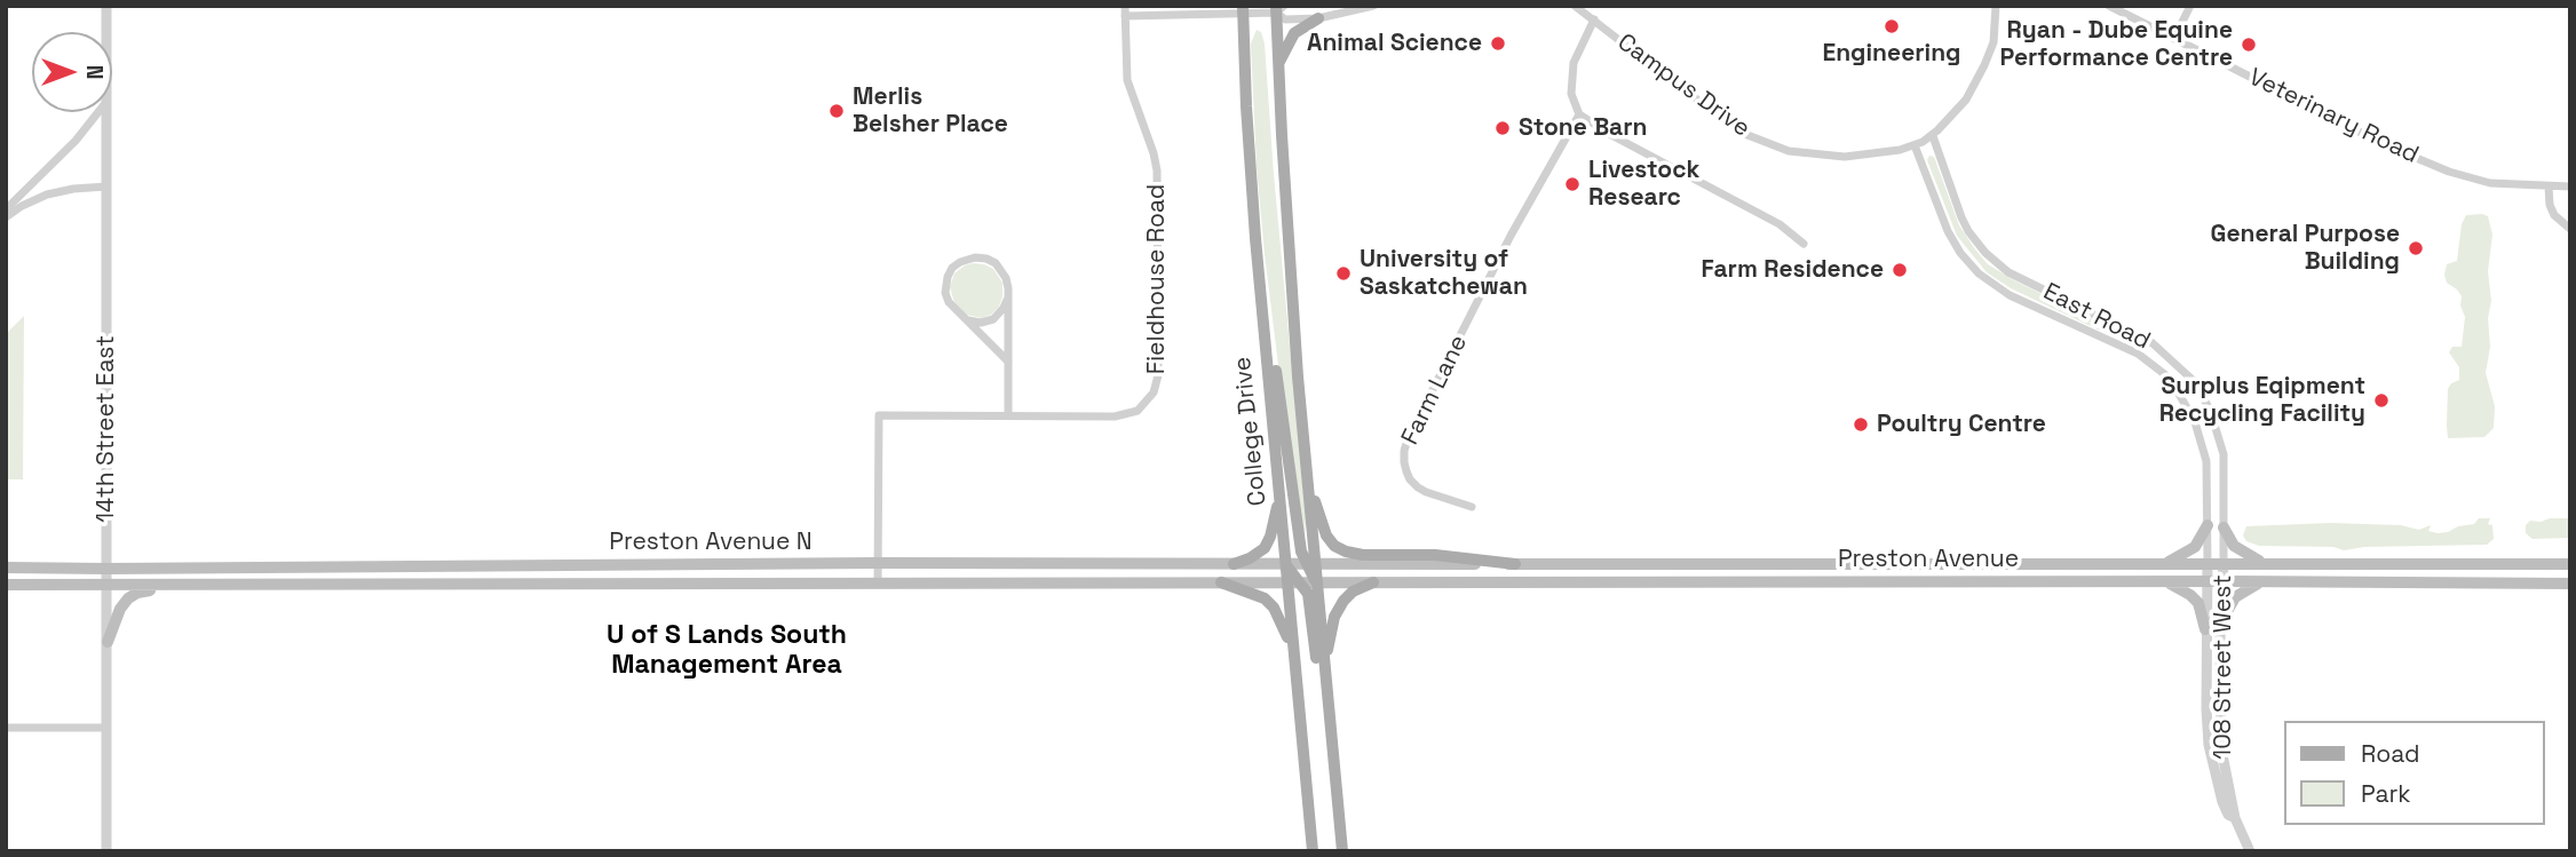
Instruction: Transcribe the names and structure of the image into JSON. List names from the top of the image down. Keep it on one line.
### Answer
{"streets":{"main road":["College Drive","Preston Avenue N","Preston Avenue"],"street":["Campus Drive","Veterinary Road","Fieldhouse Road","East Road","Farm Lane","14th Street East","108 Street West"]},"crossings":[["Campus Drive","East Road"],["Fieldhouse Road","Preston Avenue N"],["East Road","Preston Avenue"],["East Road","108 Street West"],["14th Street East","Preston Avenue N"],["College Drive","Preston Avenue N"],["Preston Avenue N","Preston Avenue"],["Preston Avenue","108 Street West"]],"districts":["U of S Lands South Management Area"],"places":["Engineering","Animal Science","Ryan - Dube Equine Performance Centre","Merlis Belsher Place","Stone Barn","Livestock Researc","General Purpose Building","Farm Residence","University of Saskatchewan","Surplus Eqipment Recycling Facility","Poultry Centre"],"legend":["Road","Park"],"north":"right"}
